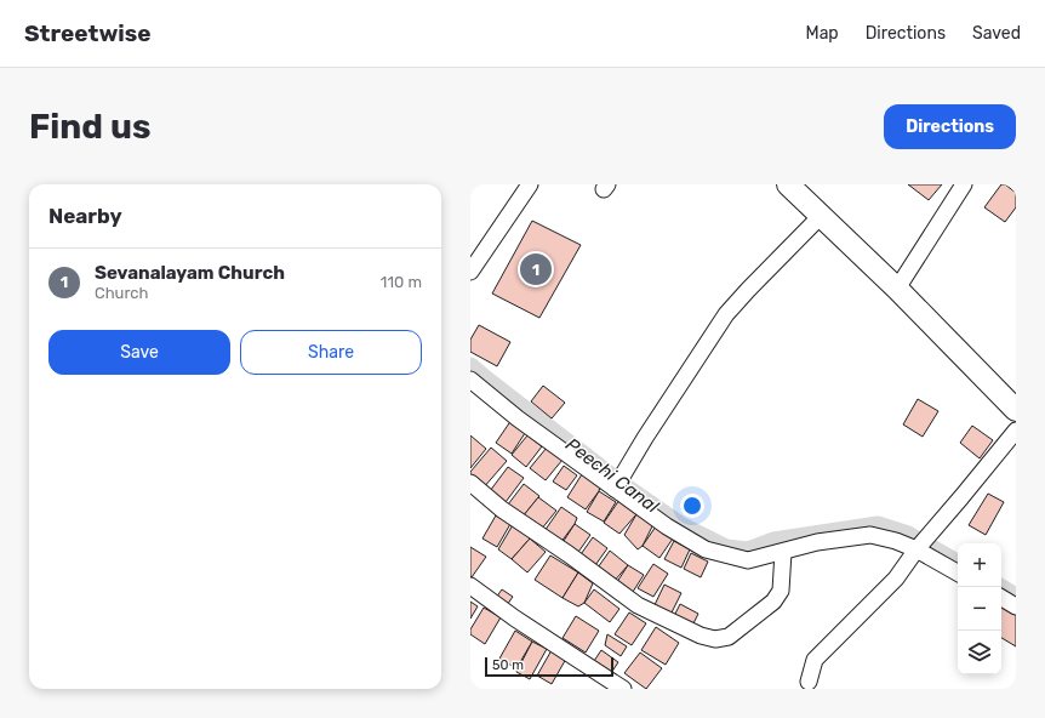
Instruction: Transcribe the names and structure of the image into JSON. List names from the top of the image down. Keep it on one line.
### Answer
{"water":["Peechi Canal"],"scale_bar":"50 m","page":{"header":"Streetwise","nav":["Map","Directions","Saved"],"buttons":["Directions",["Save","Share"]],"title":"Find us","heading":"Nearby","list":[{"mark":"1","name":"Sevanalayam Church","note":"Church","value":"110 m"}],"pins":"1","map_buttons":["+","−"],"scale":"50 m"}}
